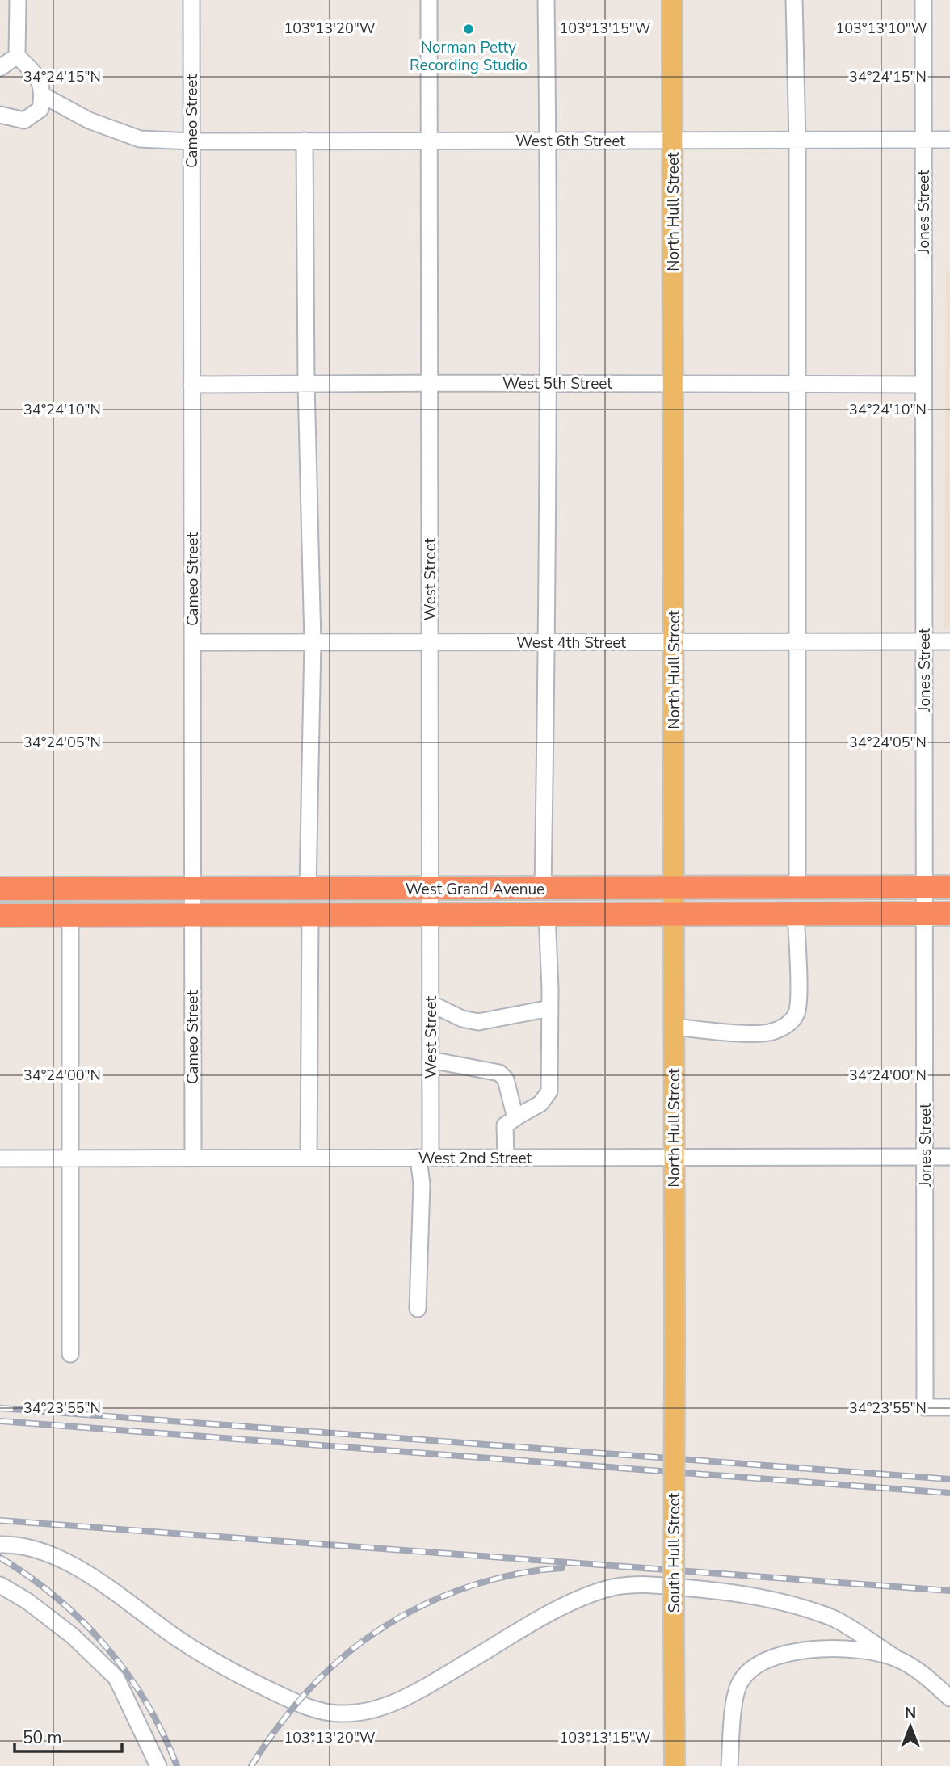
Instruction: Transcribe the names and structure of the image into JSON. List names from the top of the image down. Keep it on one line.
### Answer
{"streets":{"highway":["West Grand Avenue"],"main road":["North Hull Street","South Hull Street"],"street":["Cameo Street","West 6th Street","Jones Street","West 5th Street","West Street","West 4th Street","West 2nd Street"]},"crossings":[["Cameo Street","West 6th Street"],["Cameo Street","West 5th Street"],["Cameo Street","West 4th Street"],["Cameo Street","West Grand Avenue"],["Cameo Street","West 2nd Street"],["West 6th Street","North Hull Street"],["West 6th Street","Jones Street"],["West 6th Street","West Street"],["North Hull Street","West 5th Street"],["North Hull Street","West 4th Street"],["North Hull Street","West Grand Avenue"],["North Hull Street","West 2nd Street"],["North Hull Street","South Hull Street"],["Jones Street","West 5th Street"],["Jones Street","West 4th Street"],["Jones Street","West Grand Avenue"],["Jones Street","West 2nd Street"],["West 5th Street","West Street"],["West Street","West 4th Street"],["West Street","West Grand Avenue"],["West Street","West 2nd Street"]],"places":["Norman Petty Recording Studio"],"scale_bar":"50 m","north":"top","coordinates":["103°13'20\"W","103°13'15\"W","103°13'10\"W","34°24'15\"N","34°24'10\"N","34°24'05\"N","34°24'00\"N","34°23'55\"N"]}
